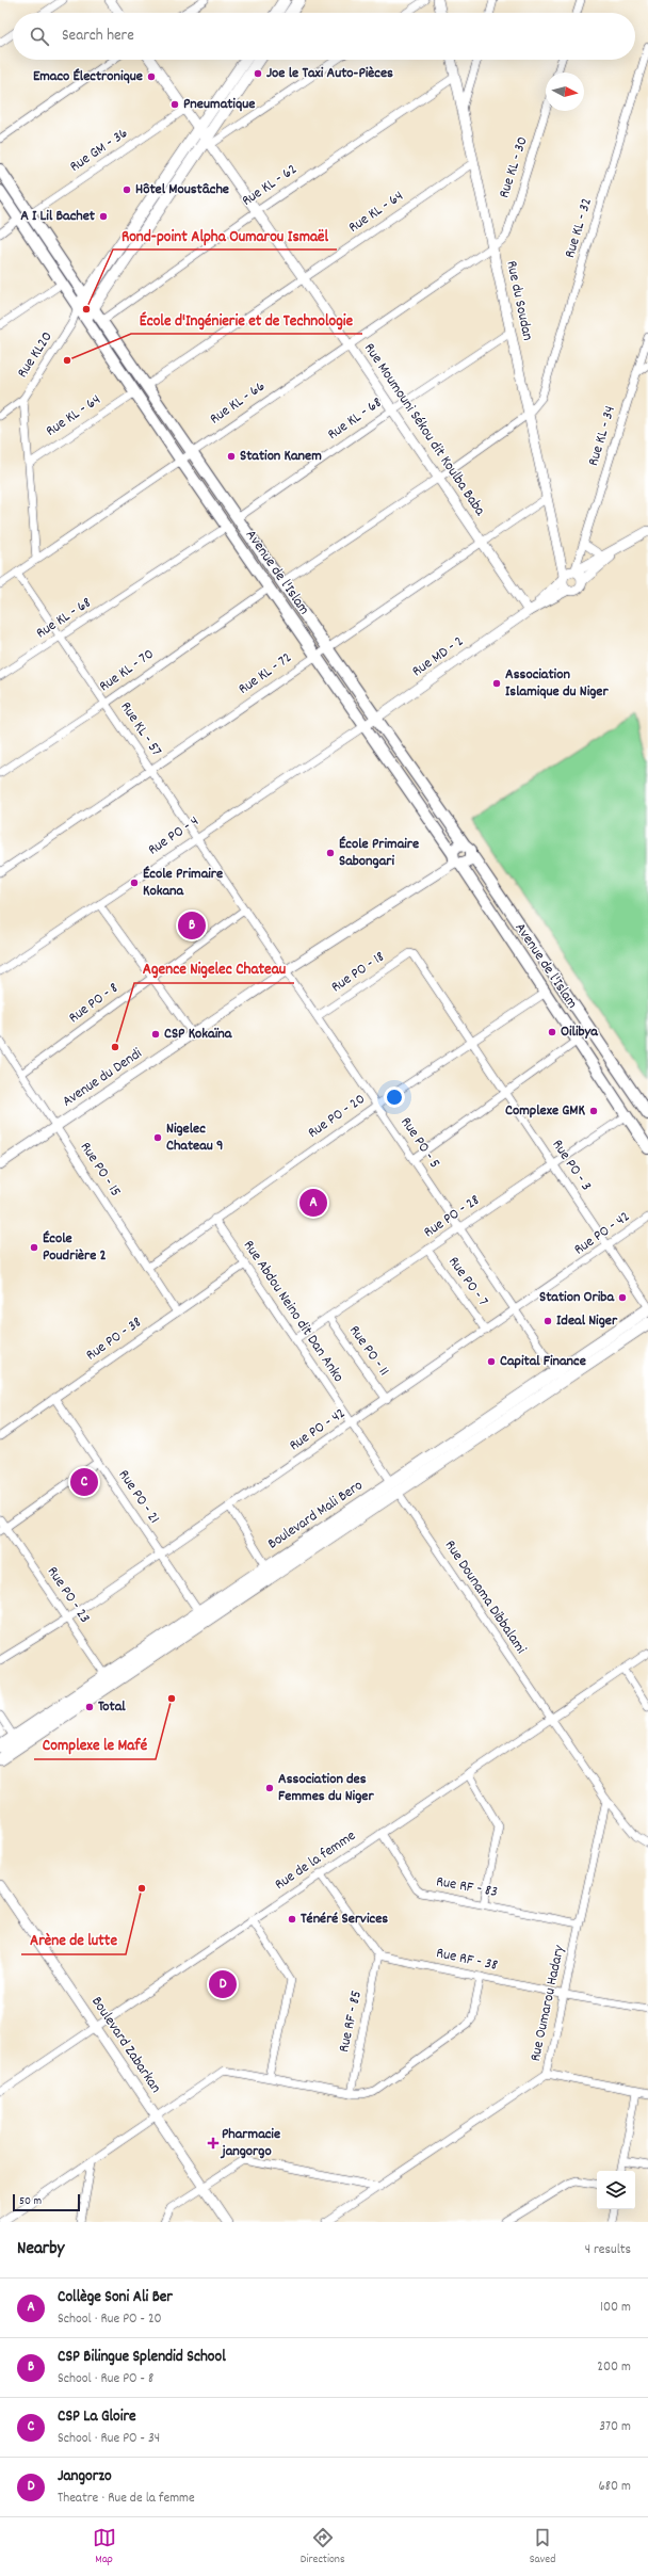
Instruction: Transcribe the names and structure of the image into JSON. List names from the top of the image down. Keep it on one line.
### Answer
{"streets":{"main road":["Avenue de l'Islam","Boulevard Mali Bero"],"street":["Rue GM - 36","Rue KL - 30","Rue KL - 62","Rue KL - 64","Rue KL - 32","Rue du Soudan","Rue KL20","Rue KL - 66","Rue KL - 68","Rue Moumouni Sékou dit Koulba Baba","Rue KL - 34","Rue MD - 2","Rue KL - 70","Rue KL - 72","Rue KL - 57","Rue PO - 4","Rue PO - 18","Rue PO - 8","Avenue du Dendi","Rue PO - 20","Rue PO - 5","Rue PO - 3","Rue PO - 15","Rue PO - 28","Rue PO - 42","Rue PO - 7","Rue Abdou Neino dit Dan Anko","Rue PO - 38","Rue PO - 11","Rue PO - 21","Rue PO - 23","Rue Dounama Dibbalami","Rue de la femme","Rue RF - 83","Rue RF - 38","Rue Oumarou Hadary","Rue RF - 85","Boulevard Zabarkan"]},"crossings":[["Rue GM - 36","Rue Moumouni Sékou dit Koulba Baba"],["Rue KL - 30","Rue du Soudan"],["Rue KL - 30","Rue KL - 66"],["Rue KL - 62","Rue du Soudan"],["Rue KL - 62","Rue Moumouni Sékou dit Koulba Baba"],["Rue KL - 62","Avenue de l'Islam"],["Rue KL - 64","Rue du Soudan"],["Rue KL - 64","Rue Moumouni Sékou dit Koulba Baba"],["Rue KL - 64","Avenue de l'Islam"],["Rue KL - 32","Rue du Soudan"],["Rue du Soudan","Rue KL - 66"],["Rue du Soudan","Rue KL - 68"],["Rue du Soudan","Rue KL - 34"],["Rue du Soudan","Rue MD - 2"],["Rue du Soudan","Rue KL - 72"],["Rue KL20","Avenue de l'Islam"],["Rue KL - 66","Rue Moumouni Sékou dit Koulba Baba"],["Rue KL - 66","Avenue de l'Islam"],["Rue KL - 66","Rue KL - 57"],["Rue KL - 68","Rue Moumouni Sékou dit Koulba Baba"],["Rue KL - 68","Avenue de l'Islam"],["Rue KL - 68","Rue KL - 57"],["Rue Moumouni Sékou dit Koulba Baba","Rue MD - 2"],["Rue Moumouni Sékou dit Koulba Baba","Rue KL - 72"],["Rue KL - 34","Rue MD - 2"],["Avenue de l'Islam","Rue MD - 2"],["Avenue de l'Islam","Rue KL - 70"],["Avenue de l'Islam","Rue KL - 72"],["Avenue de l'Islam","Rue PO - 4"],["Avenue de l'Islam","Avenue du Dendi"],["Avenue de l'Islam","Rue PO - 20"],["Avenue de l'Islam","Rue PO - 28"],["Rue MD - 2","Rue PO - 4"],["Rue KL - 70","Rue KL - 57"],["Rue KL - 72","Rue KL - 57"],["Rue KL - 57","Rue PO - 4"],["Rue KL - 57","Rue PO - 5"],["Rue PO - 4","Rue PO - 5"],["Rue PO - 18","Rue PO - 5"],["Rue PO - 18","Rue PO - 3"],["Rue PO - 8","Rue PO - 5"],["Rue PO - 8","Rue PO - 15"],["Avenue du Dendi","Rue PO - 5"],["Avenue du Dendi","Rue PO - 15"],["Rue PO - 20","Rue PO - 5"],["Rue PO - 20","Rue PO - 3"],["Rue PO - 20","Rue PO - 15"],["Rue PO - 20","Rue Abdou Neino dit Dan Anko"],["Rue PO - 5","Rue PO - 28"],["Rue PO - 5","Rue PO - 42"],["Rue PO - 5","Boulevard Mali Bero"],["Rue PO - 3","Rue PO - 28"],["Rue PO - 3","Rue PO - 42"],["Rue PO - 15","Rue PO - 38"],["Rue PO - 28","Rue PO - 7"],["Rue PO - 28","Rue Abdou Neino dit Dan Anko"],["Rue PO - 28","Rue PO - 11"],["Rue PO - 42","Rue PO - 7"],["Rue PO - 42","Rue Abdou Neino dit Dan Anko"],["Rue PO - 42","Rue PO - 11"],["Rue PO - 42","Rue PO - 21"],["Rue PO - 42","Rue PO - 23"],["Rue Abdou Neino dit Dan Anko","Rue PO - 38"],["Rue Abdou Neino dit Dan Anko","Boulevard Mali Bero"],["Rue Abdou Neino dit Dan Anko","Rue Dounama Dibbalami"],["Rue PO - 38","Rue PO - 21"],["Rue PO - 21","Boulevard Mali Bero"],["Boulevard Mali Bero","Rue PO - 23"],["Boulevard Mali Bero","Rue Dounama Dibbalami"],["Rue Dounama Dibbalami","Rue de la femme"],["Rue de la femme","Rue RF - 83"],["Rue de la femme","Boulevard Zabarkan"],["Rue RF - 83","Rue Oumarou Hadary"],["Rue RF - 38","Rue Oumarou Hadary"],["Rue RF - 38","Rue RF - 85"]],"places":{"other":["Joe le Taxi Auto-Pièces","Emaco Électronique","Pneumatique","Hôtel Moustâche","A I Lil Bachet","Rond-point Alpha Oumarou Ismaël","École d'Ingénierie et de Technologie","Station Kanem","Association Islamique du Niger","École Primaire Sabongari","École Primaire Kokana","Oilibya","CSP Kokaïna","Agence Nigelec Chateau","Complexe GMK","Nigelec Chateau 9","École Poudrière 2","Station Oriba","Ideal Niger","Capital Finance","Complexe le Mafé","Total","Association des Femmes du Niger","Arène de lutte","Ténéré Services"],"health":["Pharmacie jangorgo"]},"scale_bar":"50 m","north":"right","page":{"search":"Search here","pins":["B","A","C","D"],"scale":"50 m","heading":["Nearby","4 results"],"list":[{"mark":"A","name":"Collège Soni Ali Ber","note":"School · Rue PO - 20","value":"100 m"},{"mark":"B","name":"CSP Bilingue Splendid School","note":"School · Rue PO - 8","value":"200 m"},{"mark":"C","name":"CSP La Gloire","note":"School · Rue PO - 34","value":"370 m"},{"mark":"D","name":"Jangorzo","note":"Theatre · Rue de la femme","value":"680 m"}],"nav":["Map","Directions","Saved"]}}
